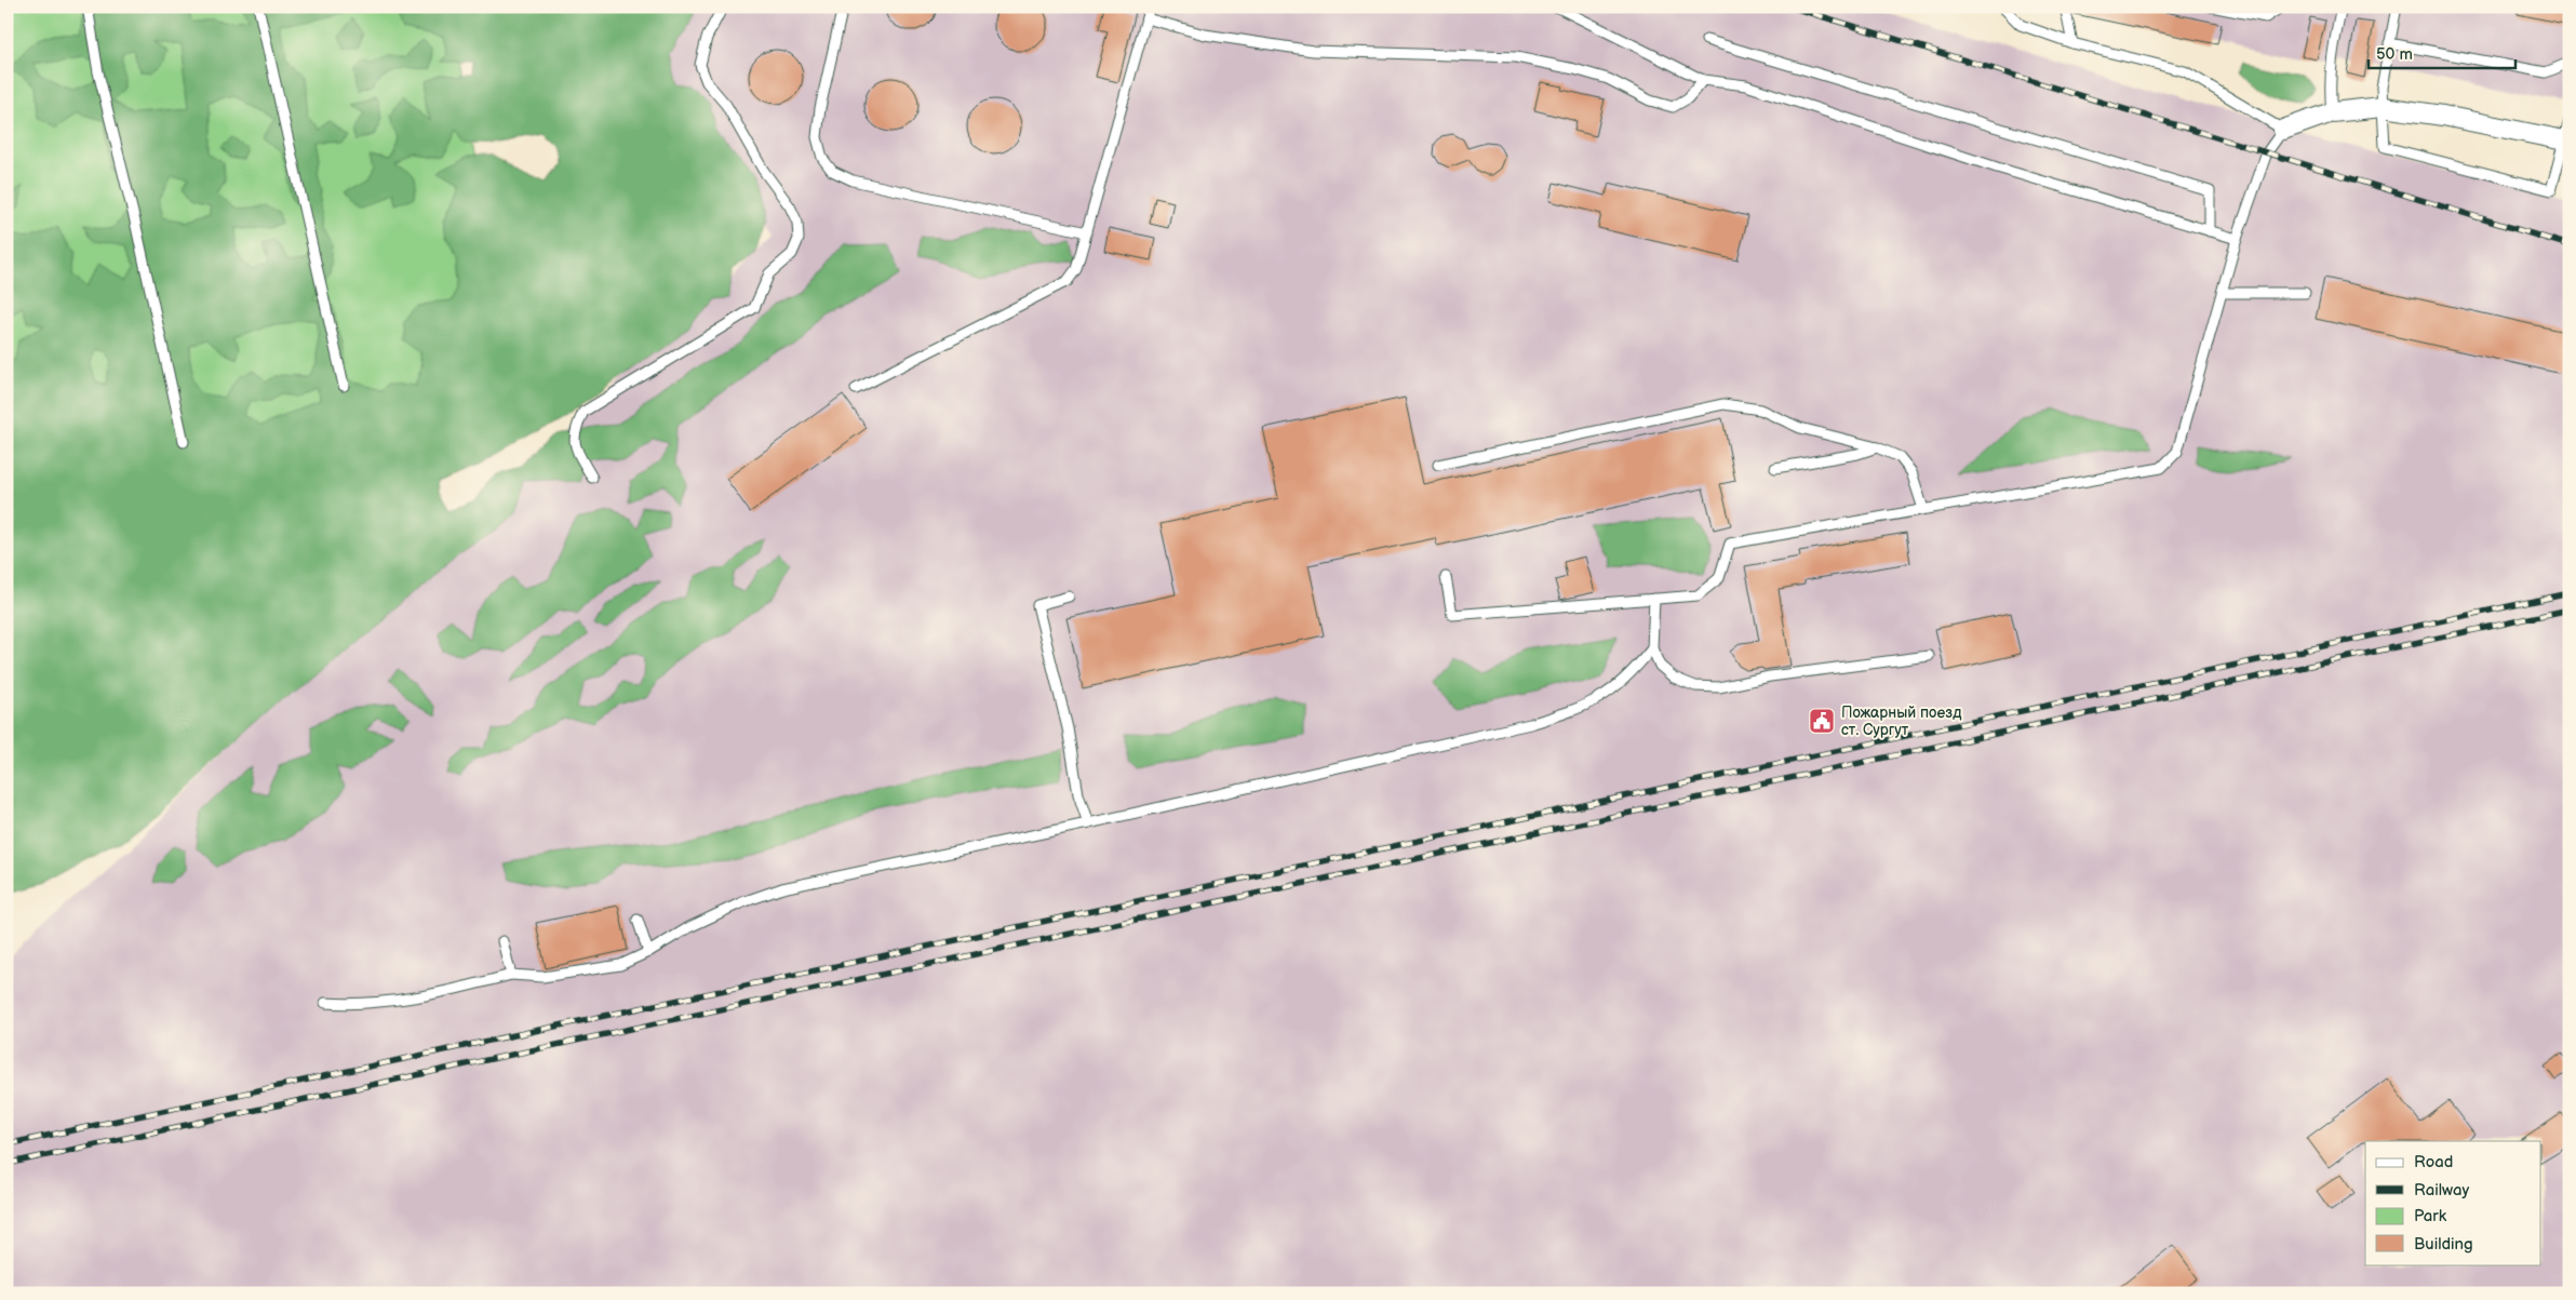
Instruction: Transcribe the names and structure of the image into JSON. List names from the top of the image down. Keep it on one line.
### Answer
{"places":{"public building":["Пожарный поезд ст. Сургут"]},"legend":["Road","Railway","Park","Building"],"scale_bar":"50 m"}
